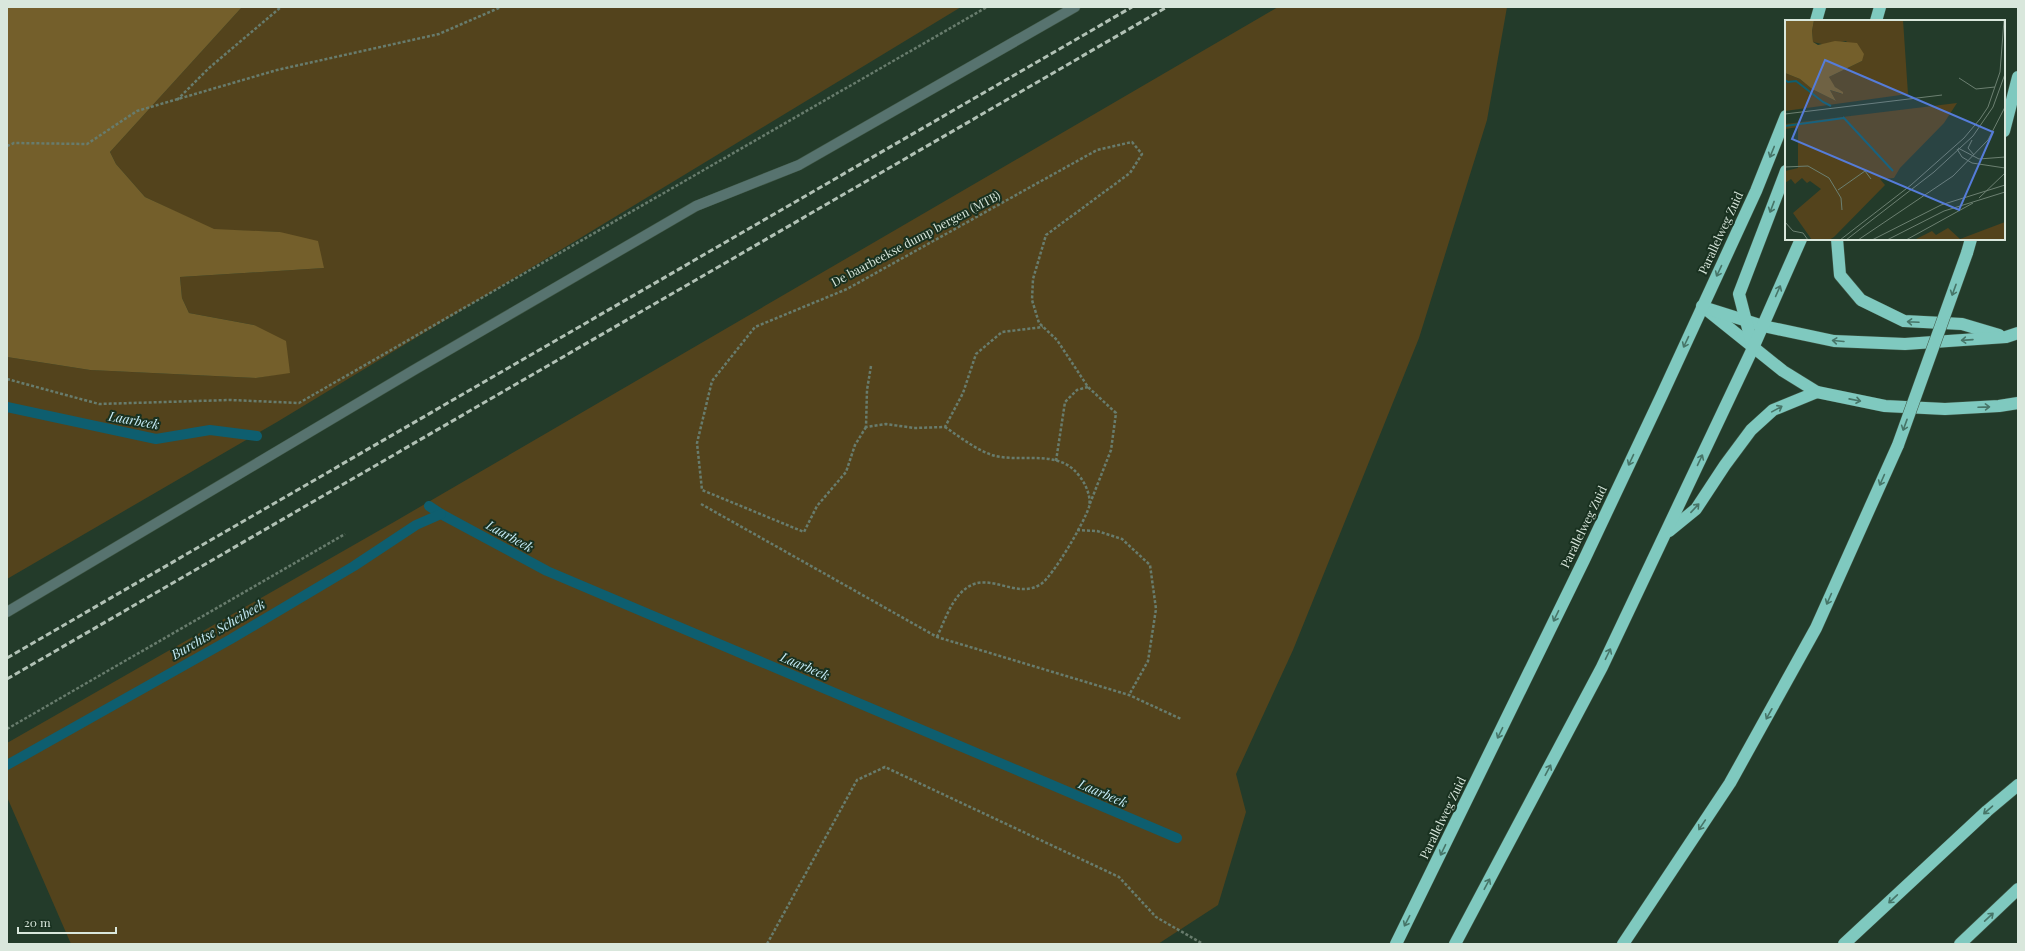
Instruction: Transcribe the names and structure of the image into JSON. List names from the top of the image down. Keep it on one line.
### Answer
{"streets":{"highway":["Parallelweg Zuid"],"path":["De baarbeekse dump bergen (MTB)"]},"water":["Laarbeek","Burchtse Scheibeek"],"scale_bar":"20 m"}
